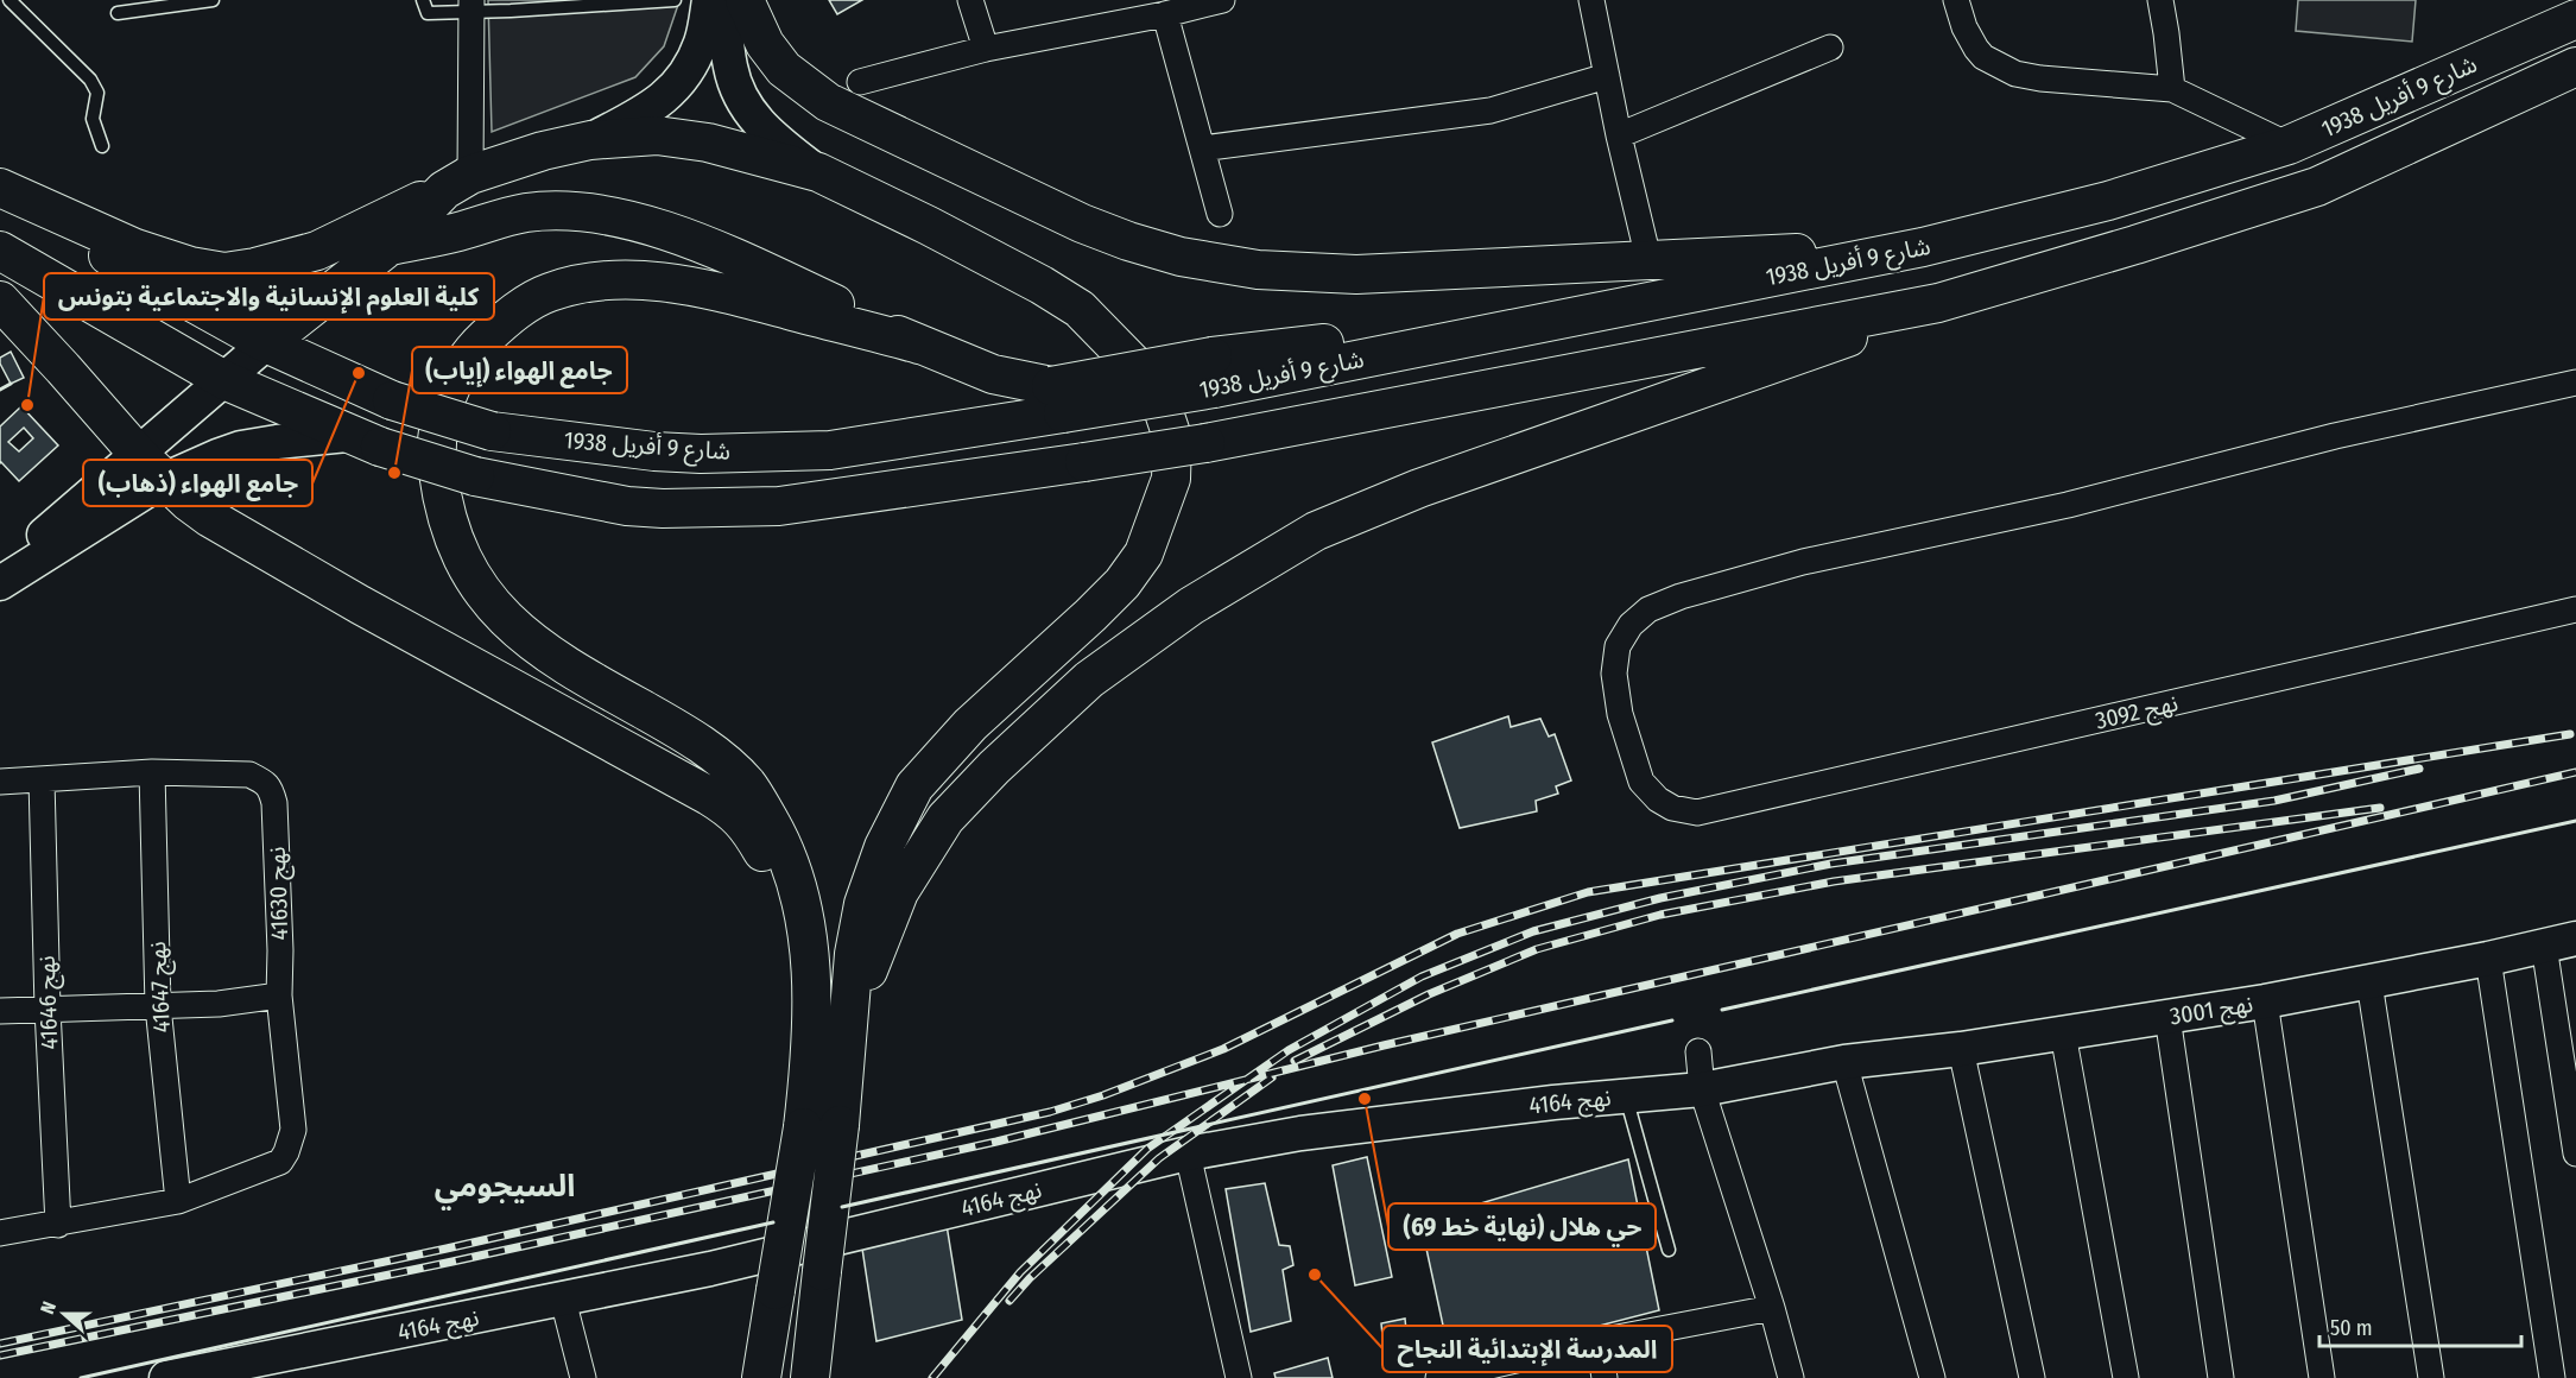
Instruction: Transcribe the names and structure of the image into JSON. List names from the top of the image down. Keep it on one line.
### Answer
{"streets":{"main road":["شارع 9 أفريل 1938"],"street":["نهج 3092","نهج 41630","نهج 41647","نهج 41646","نهج 3001","نهج 4164"]},"crossings":[["نهج 41630","نهج 41647"],["نهج 41630","نهج 41646"],["نهج 3001","نهج 4164"]],"districts":["السيجومي"],"places":["جامع الهواء (ذهاب)","كلية العلوم الإنسانية والاجتماعية بتونس","جامع الهواء (إياب)","حي هلال (نهاية خط 69)","المدرسة الإبتدائية النجاح"],"scale_bar":"50 m","north":"left"}
